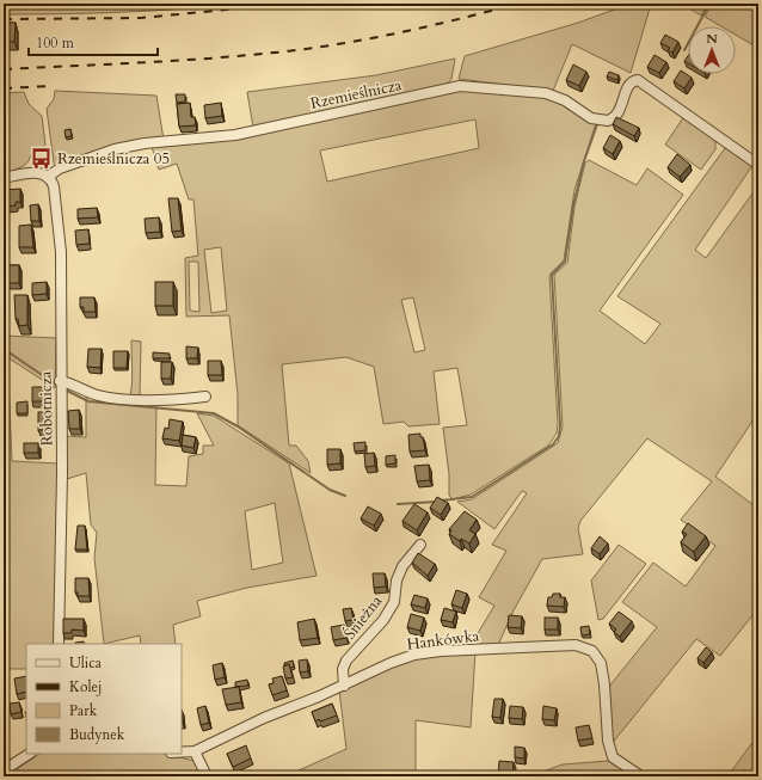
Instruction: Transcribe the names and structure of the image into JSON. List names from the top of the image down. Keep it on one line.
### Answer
{"streets":{"street":["Rzemieślnicza","Robotnicza","Śnieżna","Hankówka"]},"crossings":[["Rzemieślnicza","Robotnicza"],["Śnieżna","Hankówka"]],"places":{"bus stop":["Rzemieślnicza 05"]},"legend":["Ulica","Kolej","Park","Budynek"],"scale_bar":"100 m","north":"top"}
